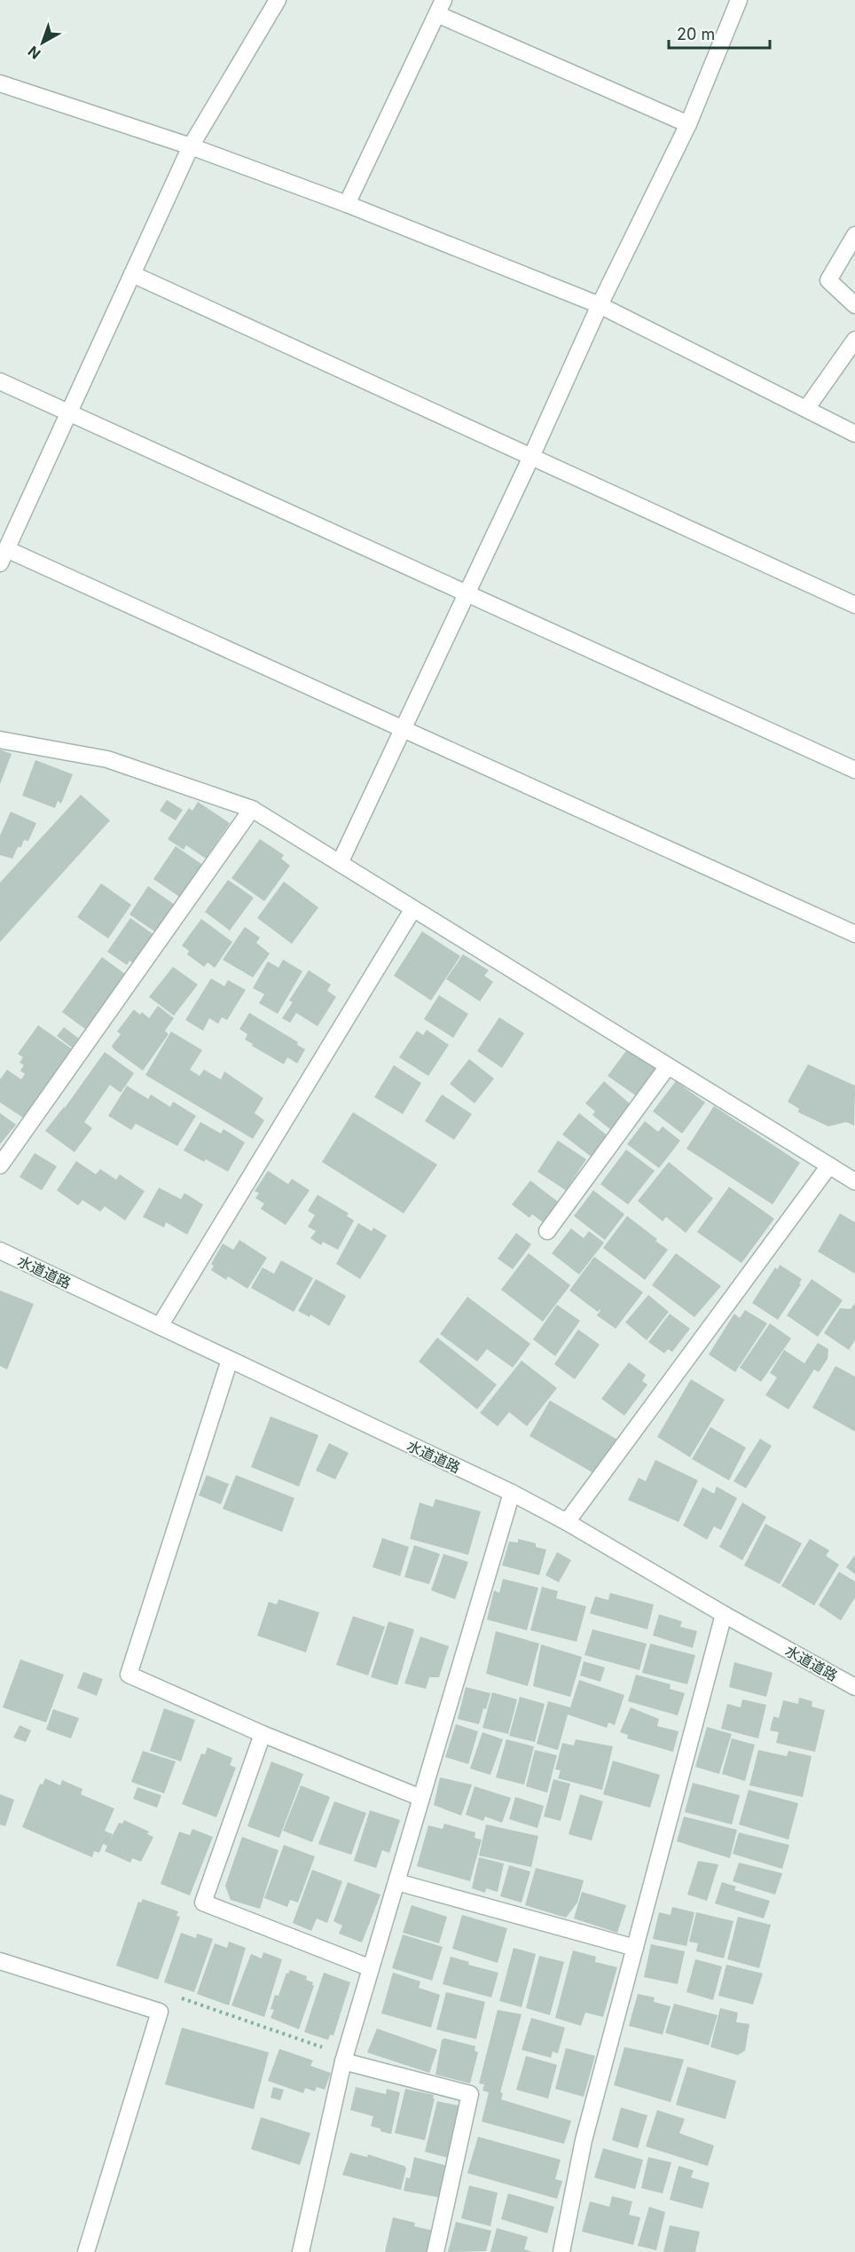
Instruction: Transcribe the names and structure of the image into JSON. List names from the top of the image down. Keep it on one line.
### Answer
{"streets":{"street":["水道道路"]},"scale_bar":"20 m","north":"bottom left"}
